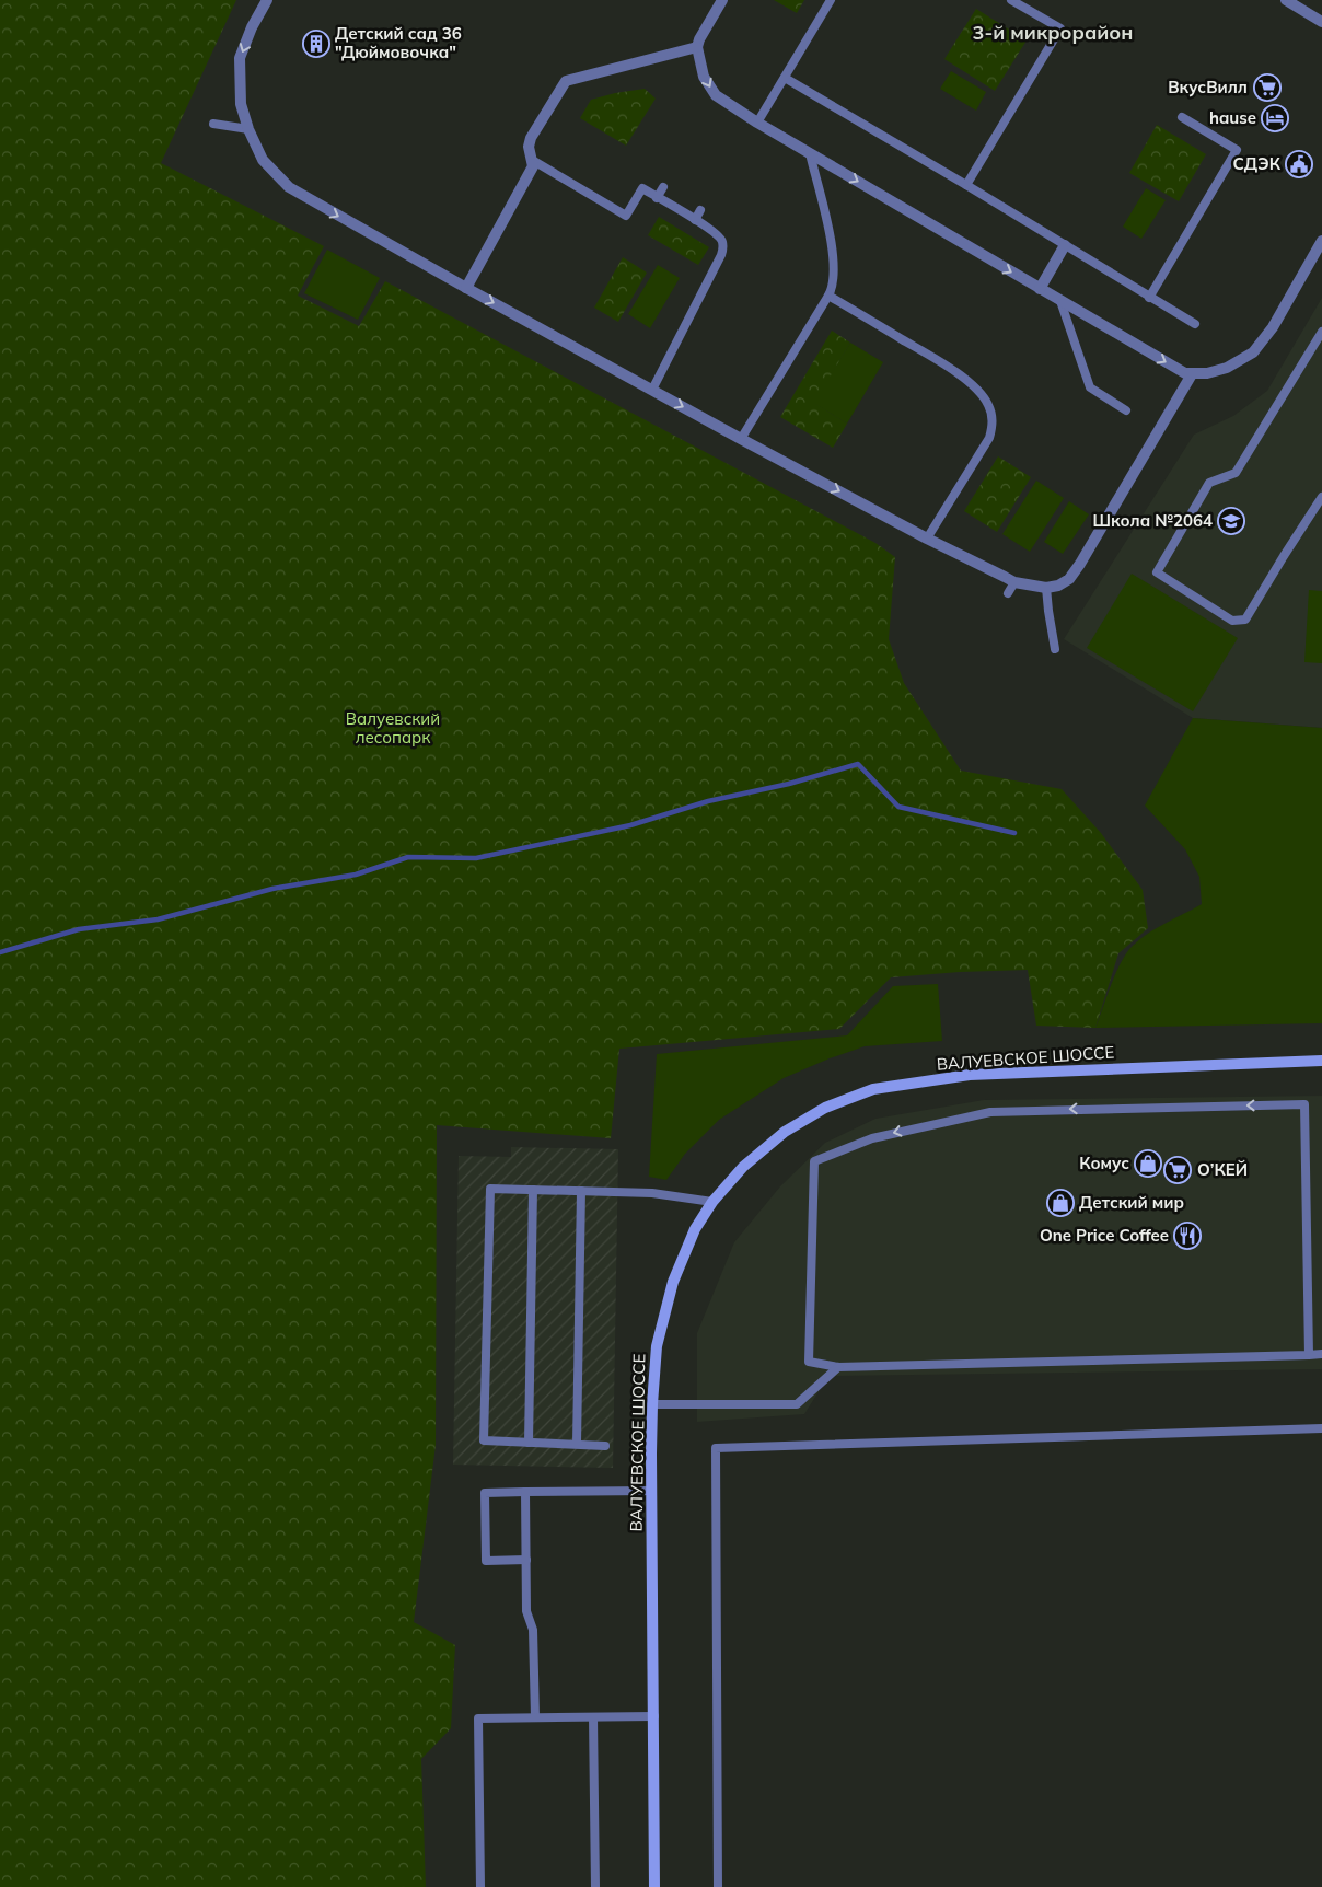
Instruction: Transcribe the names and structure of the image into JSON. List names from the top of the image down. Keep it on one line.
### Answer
{"streets":{"main road":["ВАЛУЕВСКОЕ ШОССЕ"]},"districts":["3-й микрорайон"],"parks":["Валуевский лесопарк"],"places":{"building":["Детский сад 36 \"Дюймовочка\""],"supermarket":["ВкусВилл","О’КЕЙ"],"hotel":["hause"],"public building":["СДЭК"],"school or university":["Школа №2064"],"shop":["Комус","Детский мир"],"restaurant":["One Price Coffee"]}}
